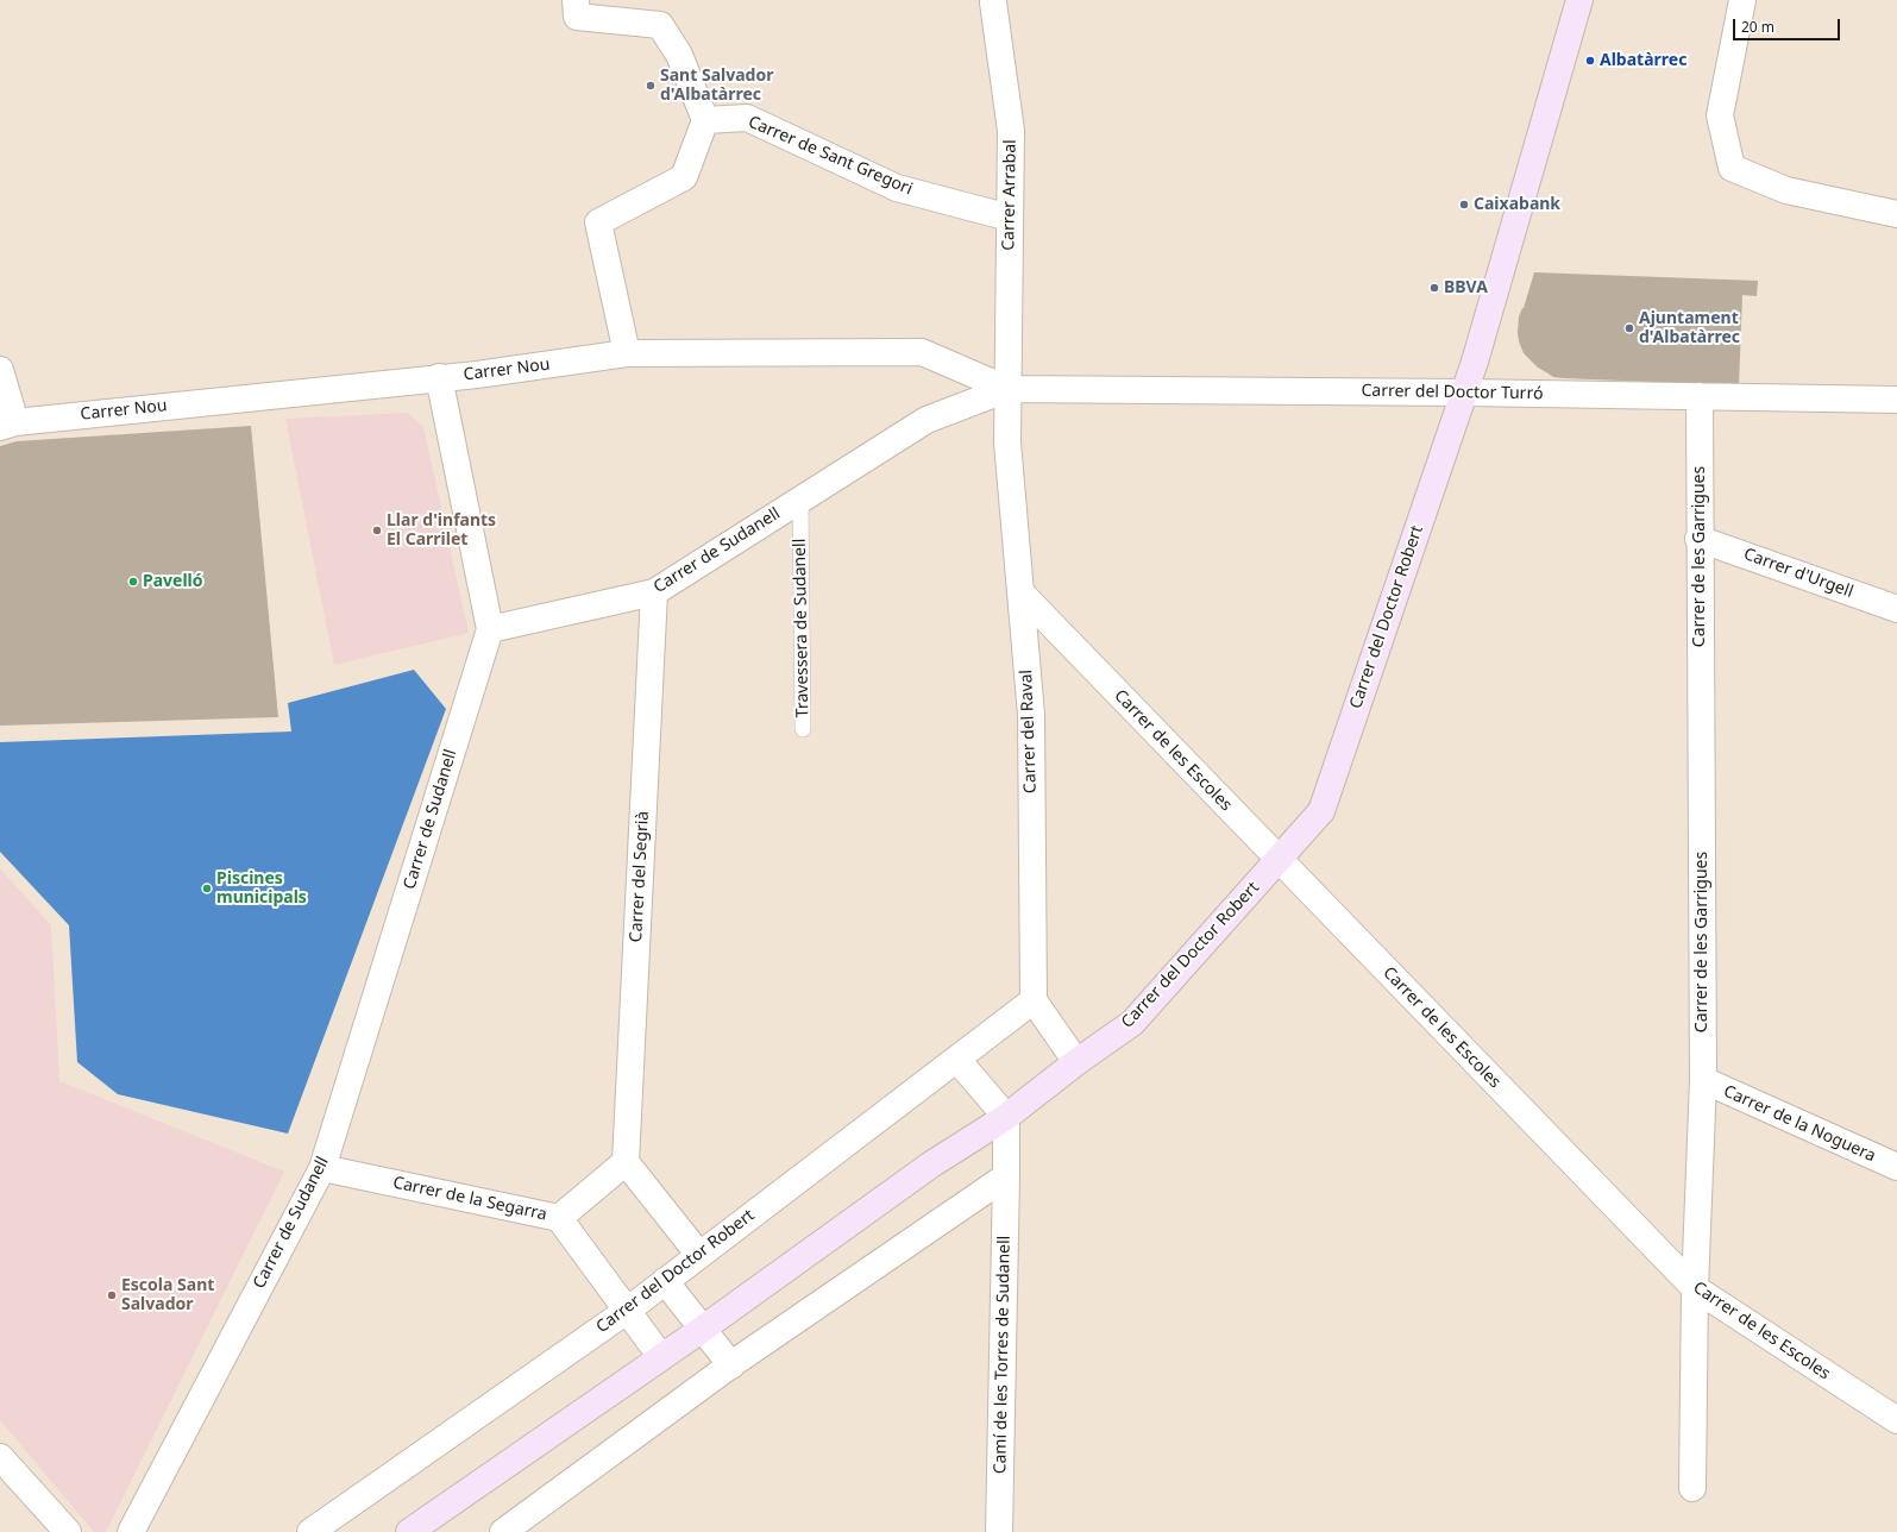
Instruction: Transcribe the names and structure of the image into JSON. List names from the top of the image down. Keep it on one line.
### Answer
{"streets":{"street":["Carrer de Sant Gregori","Carrer Arrabal","Carrer Nou","Carrer del Doctor Turró","Carrer de Sudanell","Carrer de les Garrigues","Carrer d'Urgell","Carrer del Doctor Robert","Carrer del Raval","Carrer de les Escoles","Carrer del Segrià","Carrer de la Noguera","Carrer de la Segarra","Camí de les Torres de Sudanell"],"lane":["Travessera de Sudanell"]},"crossings":[["Carrer de Sant Gregori","Carrer Arrabal"],["Carrer Arrabal","Carrer Nou"],["Carrer Arrabal","Carrer del Doctor Turró"],["Carrer Arrabal","Carrer de Sudanell"],["Carrer Arrabal","Carrer del Raval"],["Carrer Nou","Carrer del Doctor Turró"],["Carrer Nou","Carrer de Sudanell"],["Carrer Nou","Carrer del Raval"],["Carrer del Doctor Turró","Carrer de Sudanell"],["Carrer del Doctor Turró","Carrer de les Garrigues"],["Carrer del Doctor Turró","Carrer del Doctor Robert"],["Carrer del Doctor Turró","Carrer del Raval"],["Carrer de Sudanell","Travessera de Sudanell"],["Carrer de Sudanell","Carrer del Raval"],["Carrer de Sudanell","Carrer del Segrià"],["Carrer de Sudanell","Carrer de la Segarra"],["Carrer de les Garrigues","Carrer d'Urgell"],["Carrer de les Garrigues","Carrer de les Escoles"],["Carrer de les Garrigues","Carrer de la Noguera"],["Carrer del Doctor Robert","Carrer del Raval"],["Carrer del Doctor Robert","Carrer de les Escoles"],["Carrer del Doctor Robert","Carrer de la Segarra"],["Carrer del Raval","Carrer de les Escoles"]],"places":["Albatàrrec","Sant Salvador d'Albatàrrec","Caixabank","BBVA","Ajuntament d'Albatàrrec","Llar d'infants El Carrilet","Pavelló","Piscines municipals","Escola Sant Salvador"],"scale_bar":"20 m"}
